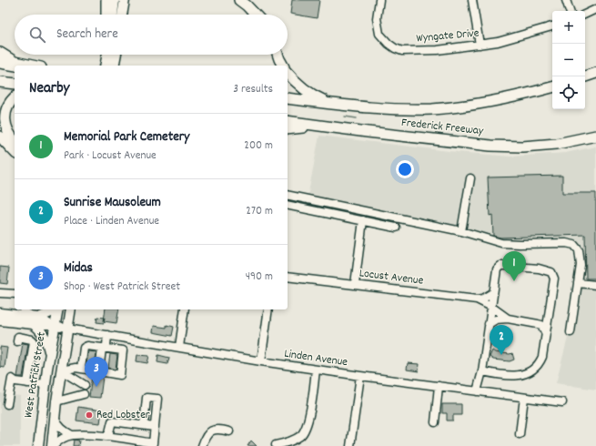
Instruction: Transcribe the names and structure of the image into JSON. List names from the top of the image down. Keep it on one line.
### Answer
{"streets":{"highway":["Frederick Freeway"],"main road":["West Patrick Street"],"street":["Wyngate Drive","Locust Avenue","Linden Avenue"]},"crossings":[["Linden Avenue","West Patrick Street"]],"places":["Red Lobster"],"page":{"map_buttons":["+","−"],"search":"Search here","heading":["Nearby","3 results"],"list":[{"mark":"1","name":"Memorial Park Cemetery","note":"Park · Locust Avenue","value":"200 m"},{"mark":"2","name":"Sunrise Mausoleum","note":"Place · Linden Avenue","value":"270 m"},{"mark":"3","name":"Midas","note":"Shop · West Patrick Street","value":"490 m"}],"pins":["1","2","3"]}}
